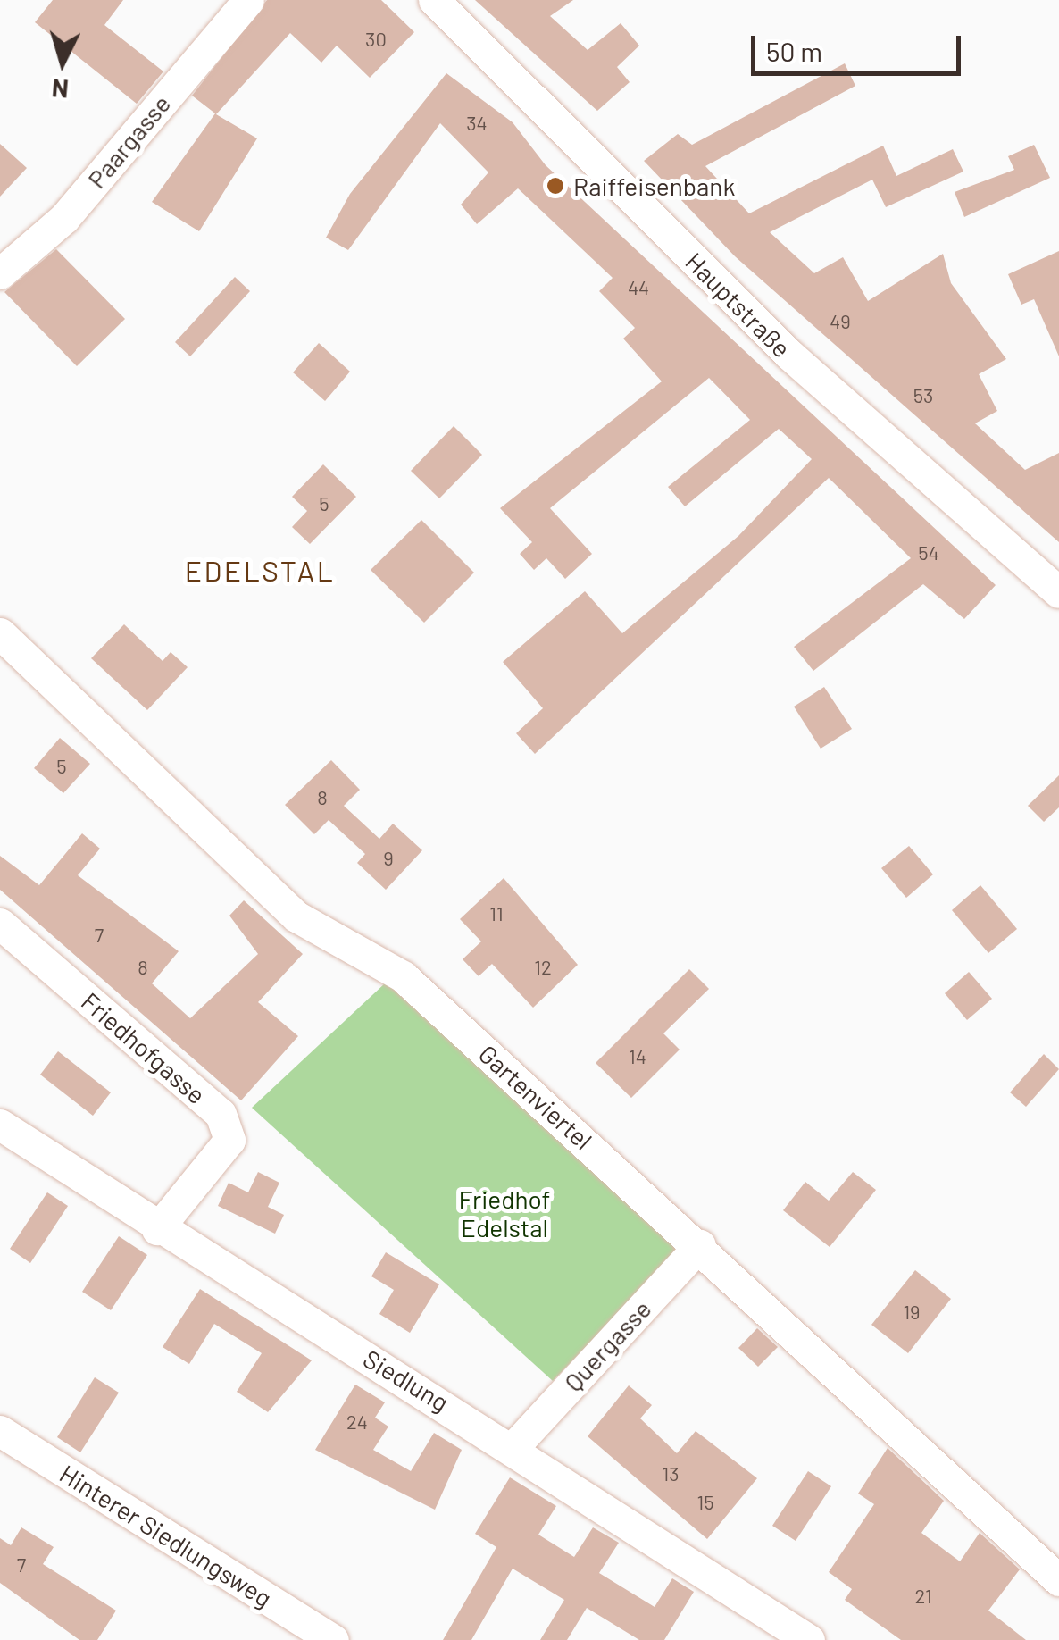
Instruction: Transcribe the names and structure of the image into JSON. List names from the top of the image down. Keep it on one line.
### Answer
{"streets":{"street":["Paargasse","Hauptstraße","Friedhofgasse","Gartenviertel","Quergasse","Siedlung","Hinterer Siedlungsweg"]},"crossings":[["Friedhofgasse","Siedlung"],["Gartenviertel","Quergasse"],["Quergasse","Siedlung"]],"districts":["EDELSTAL"],"parks":["Friedhof Edelstal"],"places":["Raiffeisenbank"],"house_numbers":["30","34","44","49","53","5","54","5","8","9","11","7","8","12","14","19","24","13","15","7","21"],"scale_bar":"50 m","north":"bottom"}
